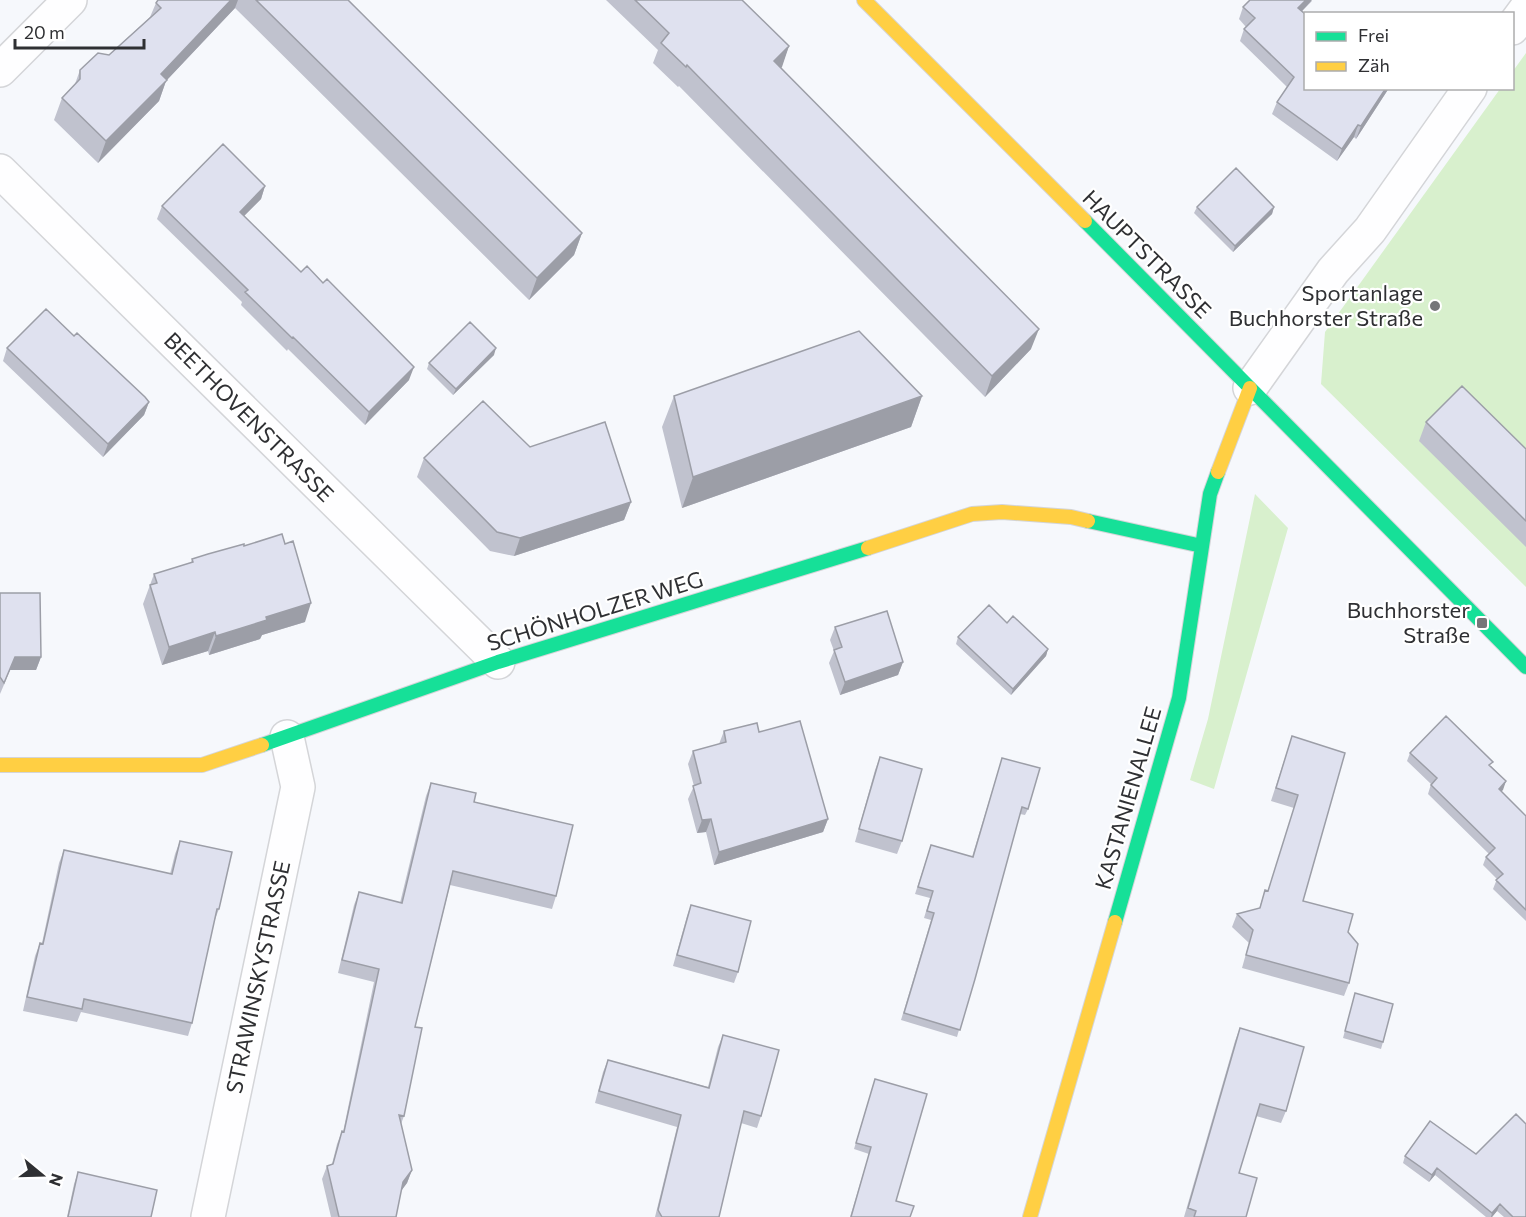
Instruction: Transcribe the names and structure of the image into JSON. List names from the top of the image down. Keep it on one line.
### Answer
{"streets":{"street":["HAUPTSTRASSE","BEETHOVENSTRASSE","SCHÖNHOLZER WEG","KASTANIENALLEE","STRAWINSKYSTRASSE"]},"crossings":[["HAUPTSTRASSE","KASTANIENALLEE"],["BEETHOVENSTRASSE","SCHÖNHOLZER WEG"],["SCHÖNHOLZER WEG","KASTANIENALLEE"],["SCHÖNHOLZER WEG","STRAWINSKYSTRASSE"]],"places":{"other":["Sportanlage Buchhorster Straße"],"transit":["Buchhorster Straße"]},"legend":["Frei","Zäh"],"scale_bar":"20 m","north":"right"}
